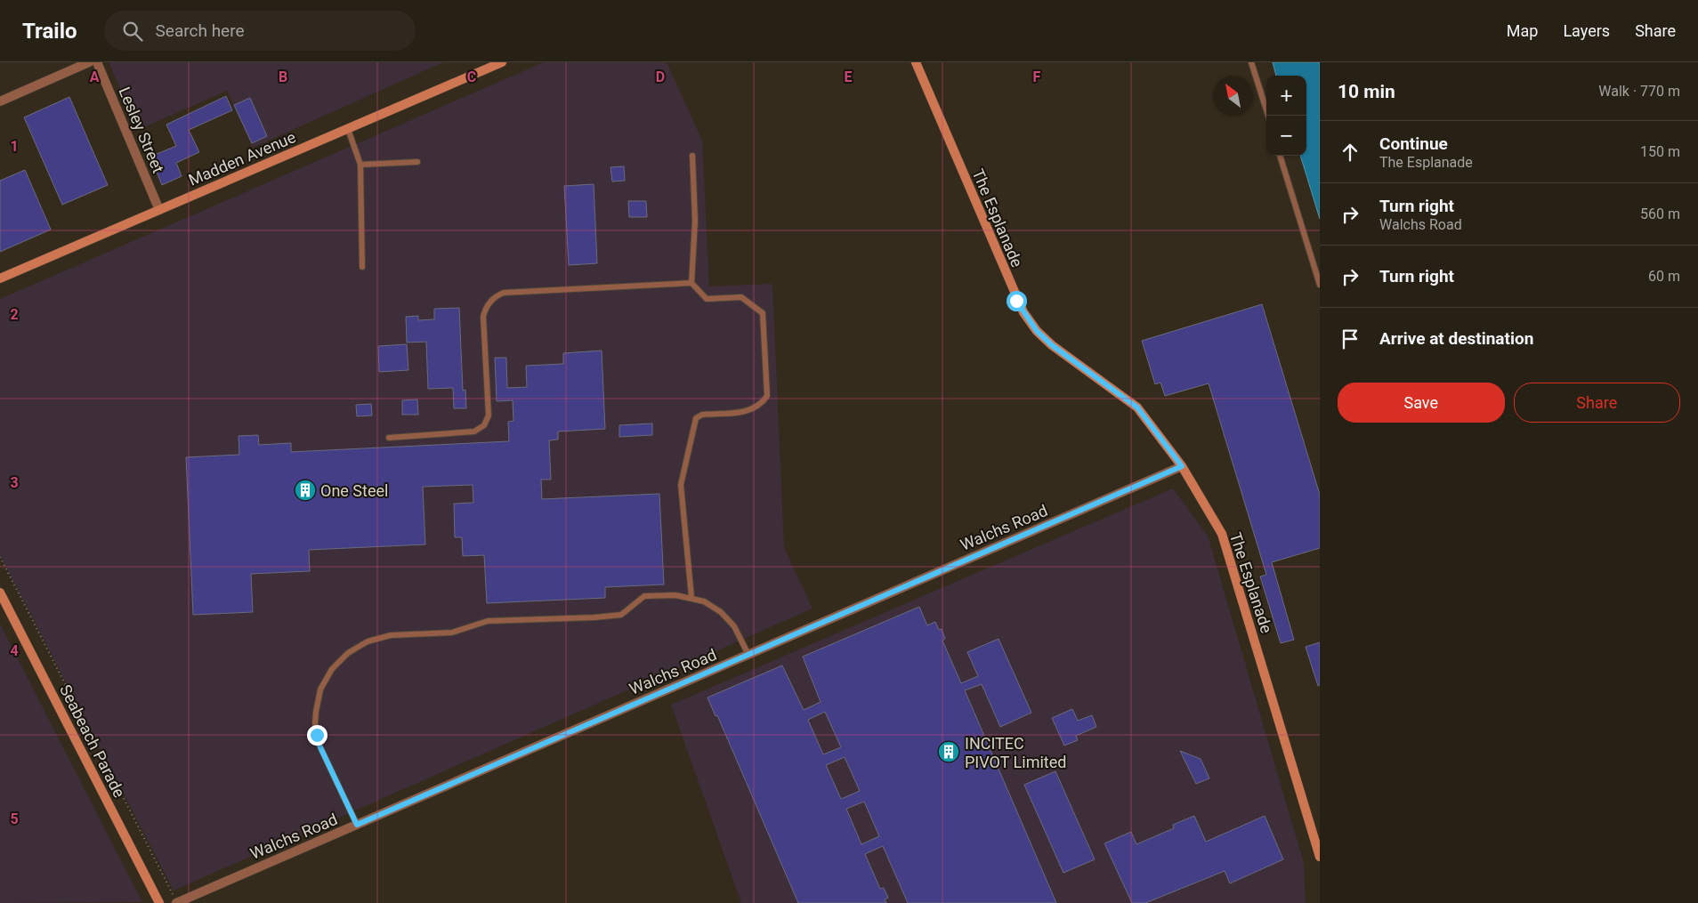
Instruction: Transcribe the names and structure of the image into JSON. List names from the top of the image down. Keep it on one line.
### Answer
{"streets":{"street":["Lesley Street","Madden Avenue","The Esplanade","Walchs Road","Seabeach Parade"]},"crossings":[["Lesley Street","Madden Avenue"],["The Esplanade","Walchs Road"]],"places":{"building":["One Steel","INCITEC PIVOT Limited"]},"north":"top left","page":{"header":"Trailo","search":"Search here","nav":["Map","Layers","Share"],"heading":["10 min","Walk · 770 m"],"map_buttons":["+","−"],"list":[["Continue","The Esplanade","150 m"],["Turn right","Walchs Road","560 m"],["Turn right","60 m"],"Arrive at destination"],"buttons":["Save","Share"]},"grid":{"columns":["A","B","C","D","E","F"],"rows":["1","2","3","4","5"]}}
